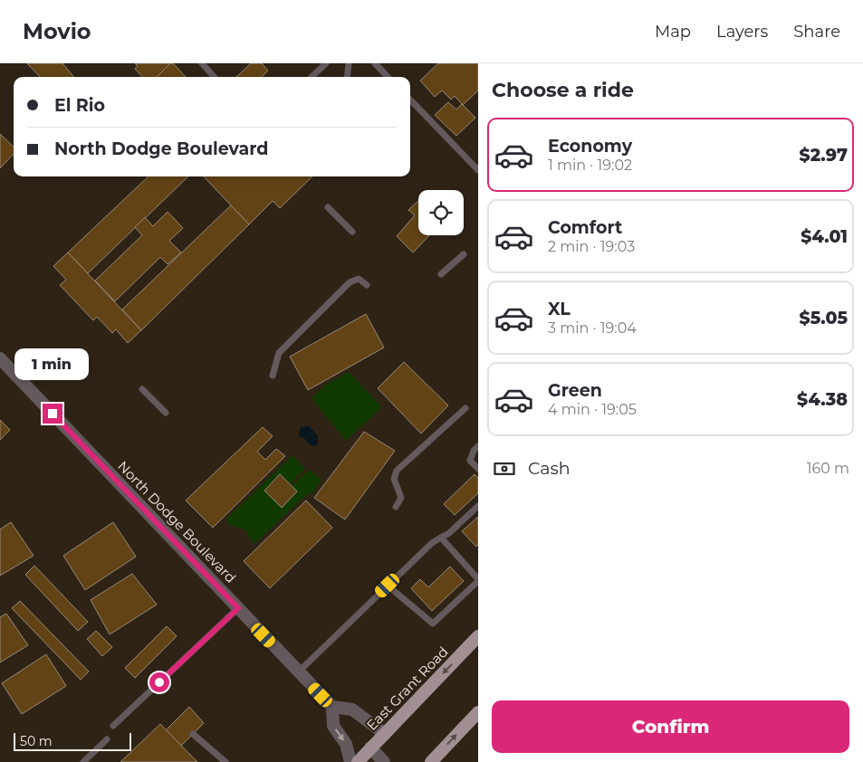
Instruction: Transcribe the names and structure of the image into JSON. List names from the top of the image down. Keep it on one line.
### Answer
{"streets":{"main road":["East Grant Road"],"street":["North Dodge Boulevard"]},"scale_bar":"50 m","page":{"header":"Movio","nav":["Map","Layers","Share"],"heading":"Choose a ride","banner":["El Rio","North Dodge Boulevard"],"list":[{"name":"Economy","note":"1 min · 19:02","value":"$2.97"},{"name":"Comfort","note":"2 min · 19:03","value":"$4.01"},{"name":"XL","note":"3 min · 19:04","value":"$5.05"},{"name":"Green","note":"4 min · 19:05","value":"$4.38"}],"bubble":"1 min","pay":["Cash","160 m"],"buttons":"Confirm","scale":"50 m"}}
